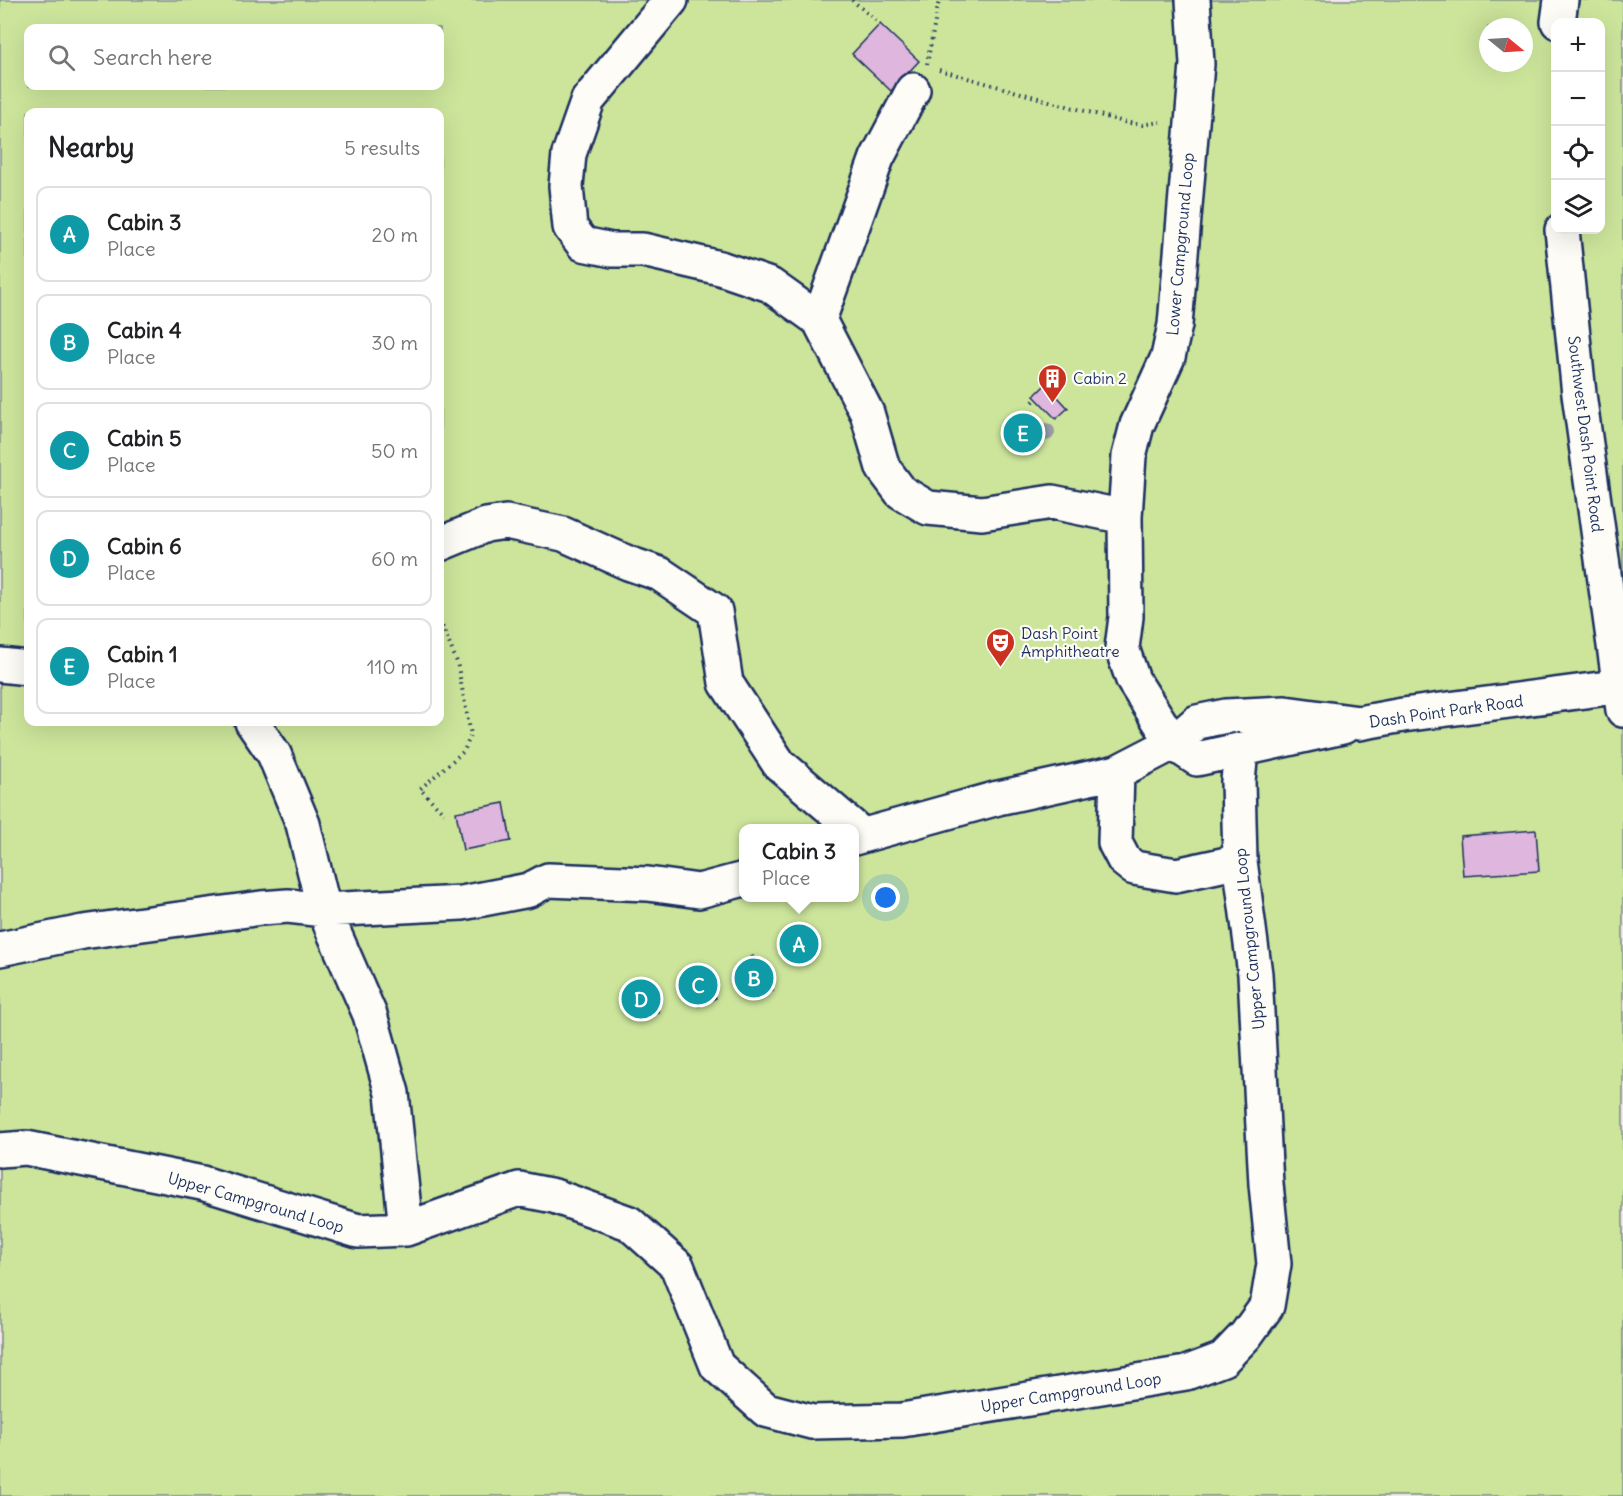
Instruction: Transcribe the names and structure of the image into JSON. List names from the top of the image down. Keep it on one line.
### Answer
{"streets":{"main road":["Lower Campground Loop","Southwest Dash Point Road","Dash Point Park Road","Upper Campground Loop"]},"crossings":[["Lower Campground Loop","Dash Point Park Road"],["Southwest Dash Point Road","Dash Point Park Road"]],"places":{"building":["Cabin 2"],"theatre":["Dash Point Amphitheatre"]},"north":"right","page":{"map_buttons":["+","−"],"search":"Search here","heading":["Nearby","5 results"],"list":[{"mark":"A","name":"Cabin 3","note":"Place","value":"20 m"},{"mark":"B","name":"Cabin 4","note":"Place","value":"30 m"},{"mark":"C","name":"Cabin 5","note":"Place","value":"50 m"},{"mark":"D","name":"Cabin 6","note":"Place","value":"60 m"},{"mark":"E","name":"Cabin 1","note":"Place","value":"110 m"}],"pins":["E","A","B","C","D"],"popup":["Cabin 3","Place"]}}
